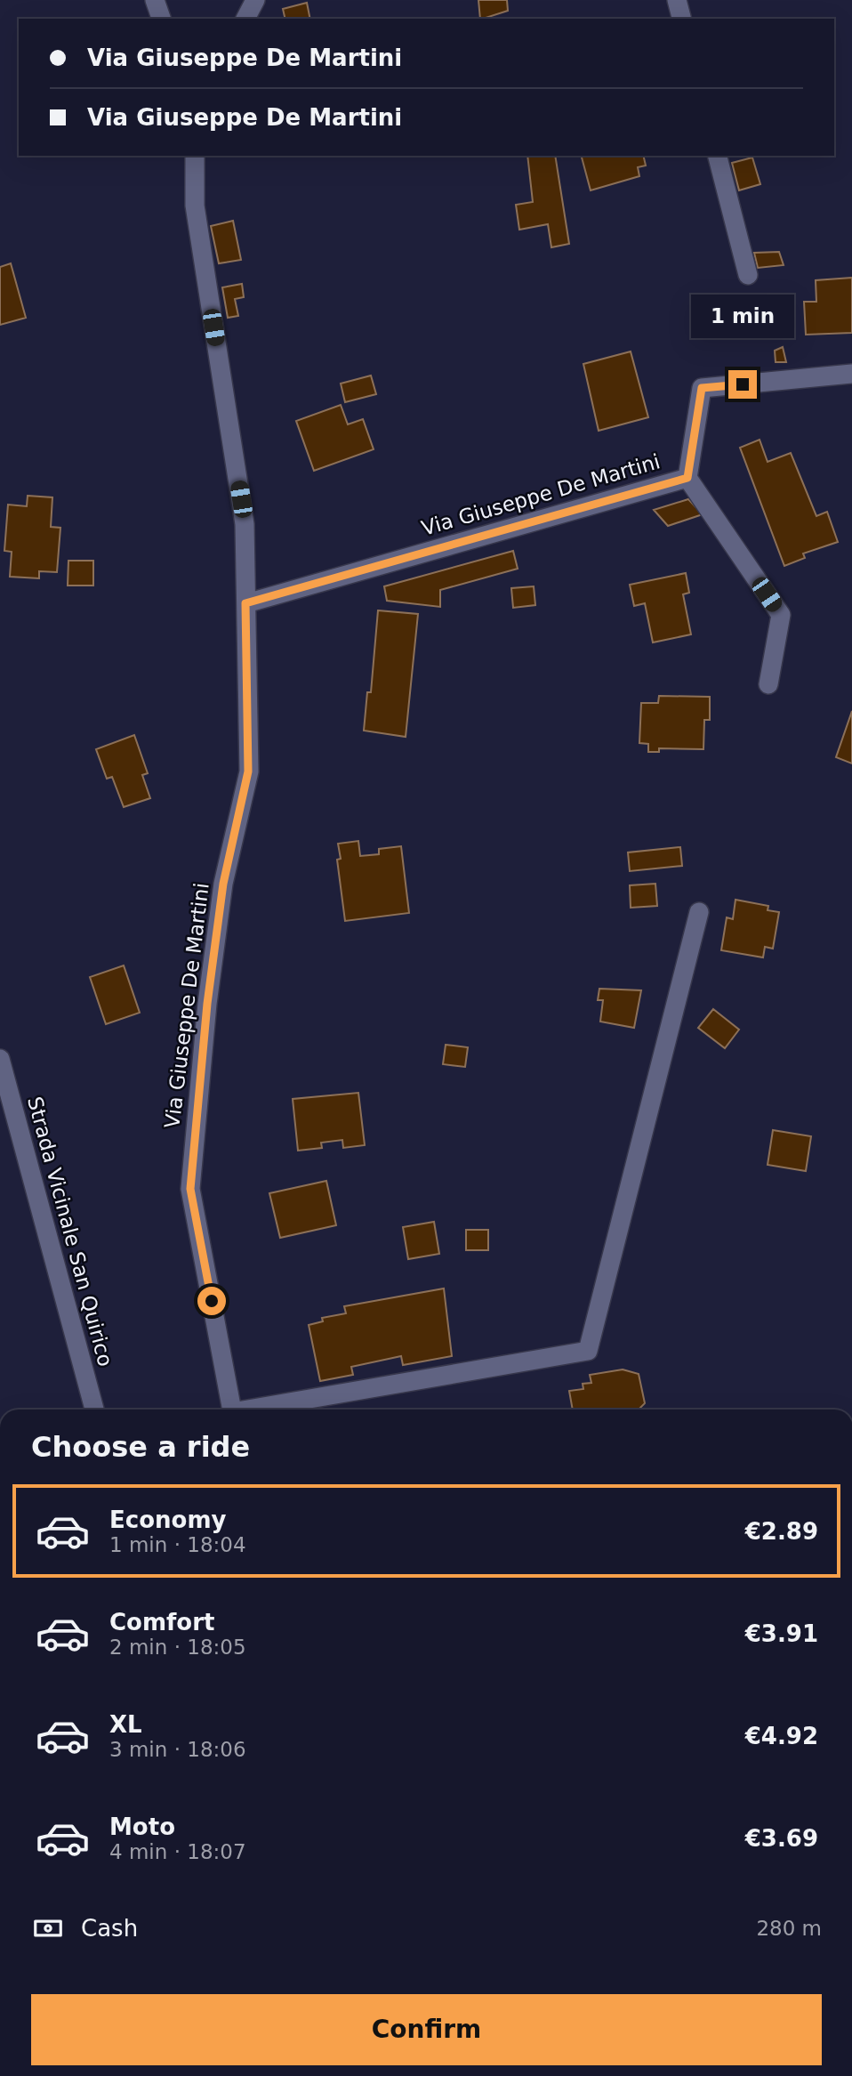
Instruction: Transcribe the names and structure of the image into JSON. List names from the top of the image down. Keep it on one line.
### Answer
{"streets":{"street":["Via Giuseppe De Martini","Strada Vicinale San Quirico"]},"page":{"banner":["Via Giuseppe De Martini","Via Giuseppe De Martini"],"bubble":"1 min","heading":"Choose a ride","list":[{"name":"Economy","note":"1 min · 18:04","value":"€2.89"},{"name":"Comfort","note":"2 min · 18:05","value":"€3.91"},{"name":"XL","note":"3 min · 18:06","value":"€4.92"},{"name":"Moto","note":"4 min · 18:07","value":"€3.69"}],"pay":["Cash","280 m"],"buttons":"Confirm"}}
